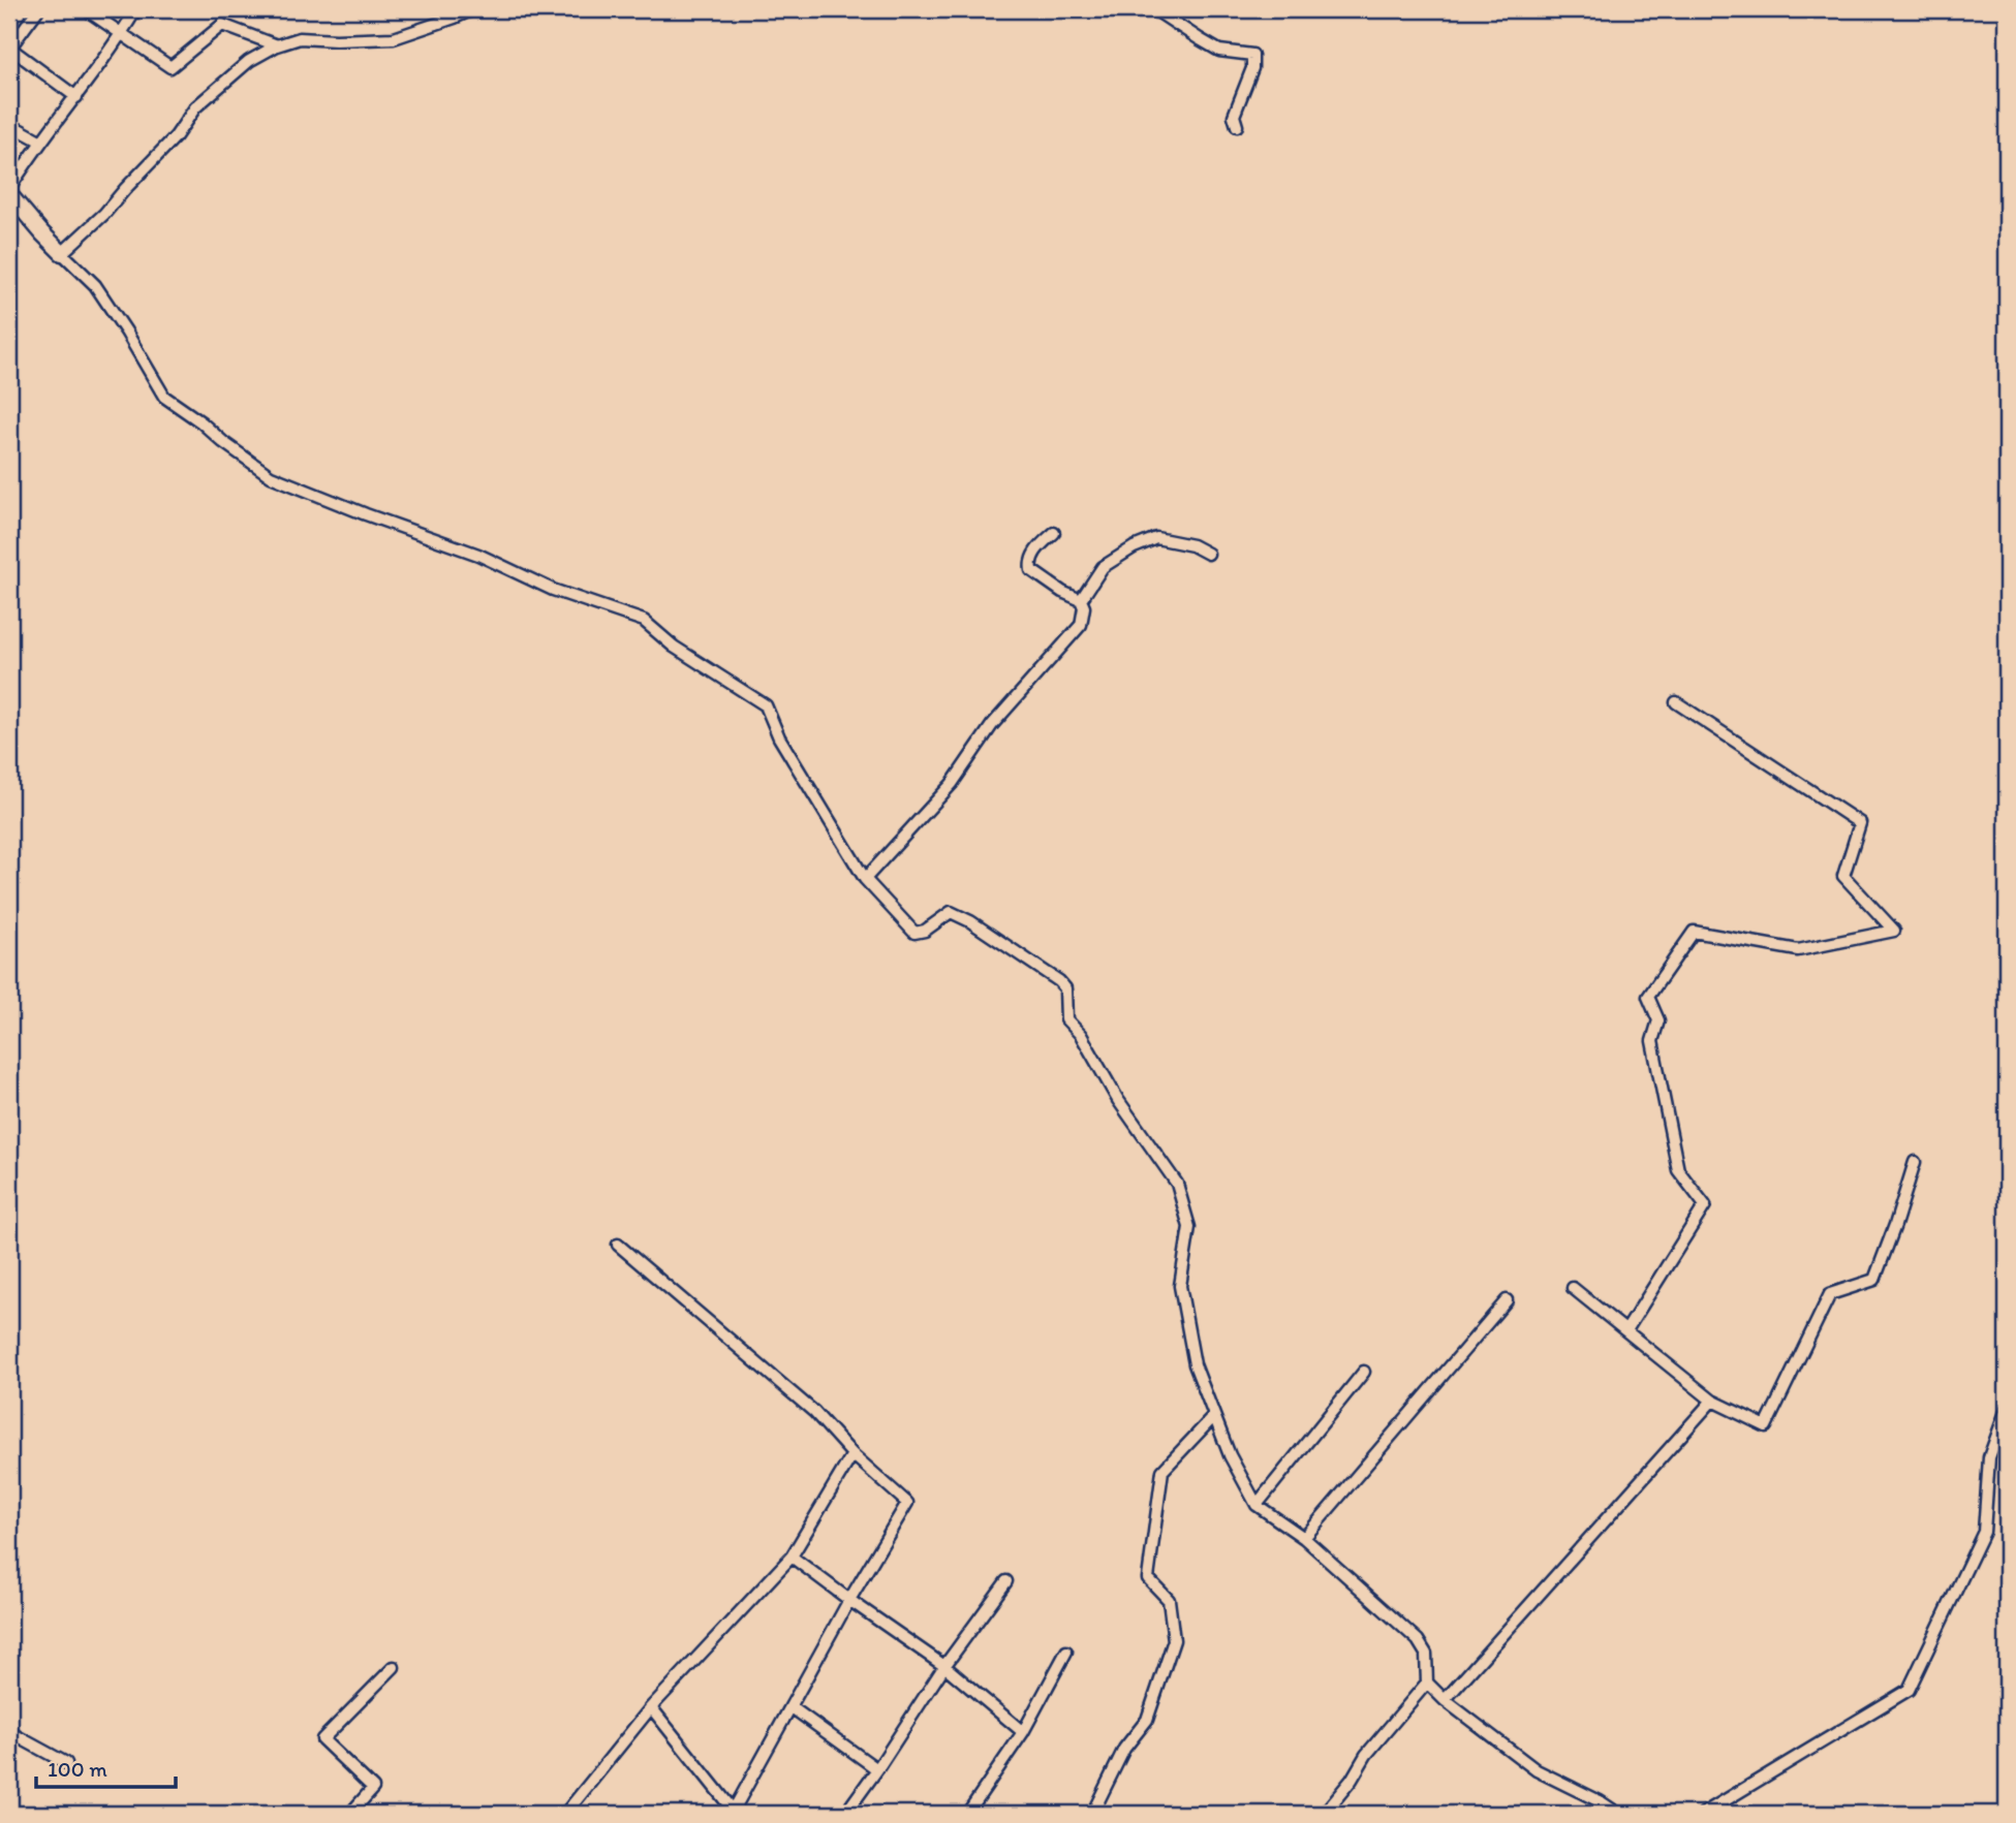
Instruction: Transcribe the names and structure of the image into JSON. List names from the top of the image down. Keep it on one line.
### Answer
{"scale_bar":"100 m"}
